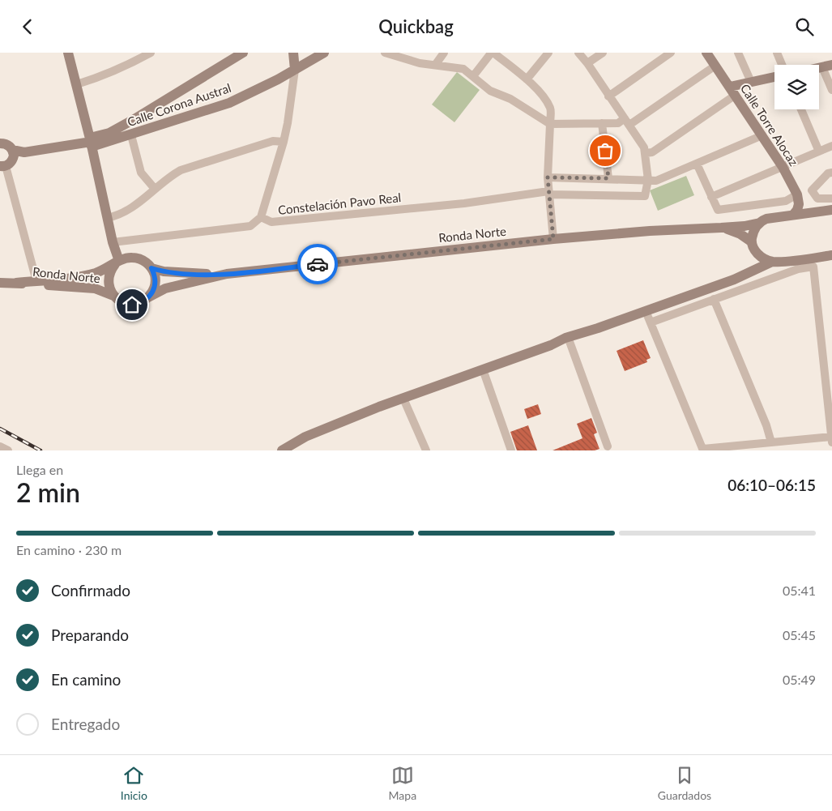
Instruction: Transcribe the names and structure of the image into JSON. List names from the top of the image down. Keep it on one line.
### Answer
{"streets":{"street":["Calle Corona Austral","Calle Torre Alocaz","Constelación Pavo Real","Ronda Norte"]},"page":{"header":"Quickbag","heading":["2 min","Llega en","06:10–06:15"],"bar":"En camino · 230 m","list":[["Confirmado","05:41"],["Preparando","05:45"],["En camino","05:49"],"Entregado"],"tabs":["Inicio","Mapa","Guardados"]}}
